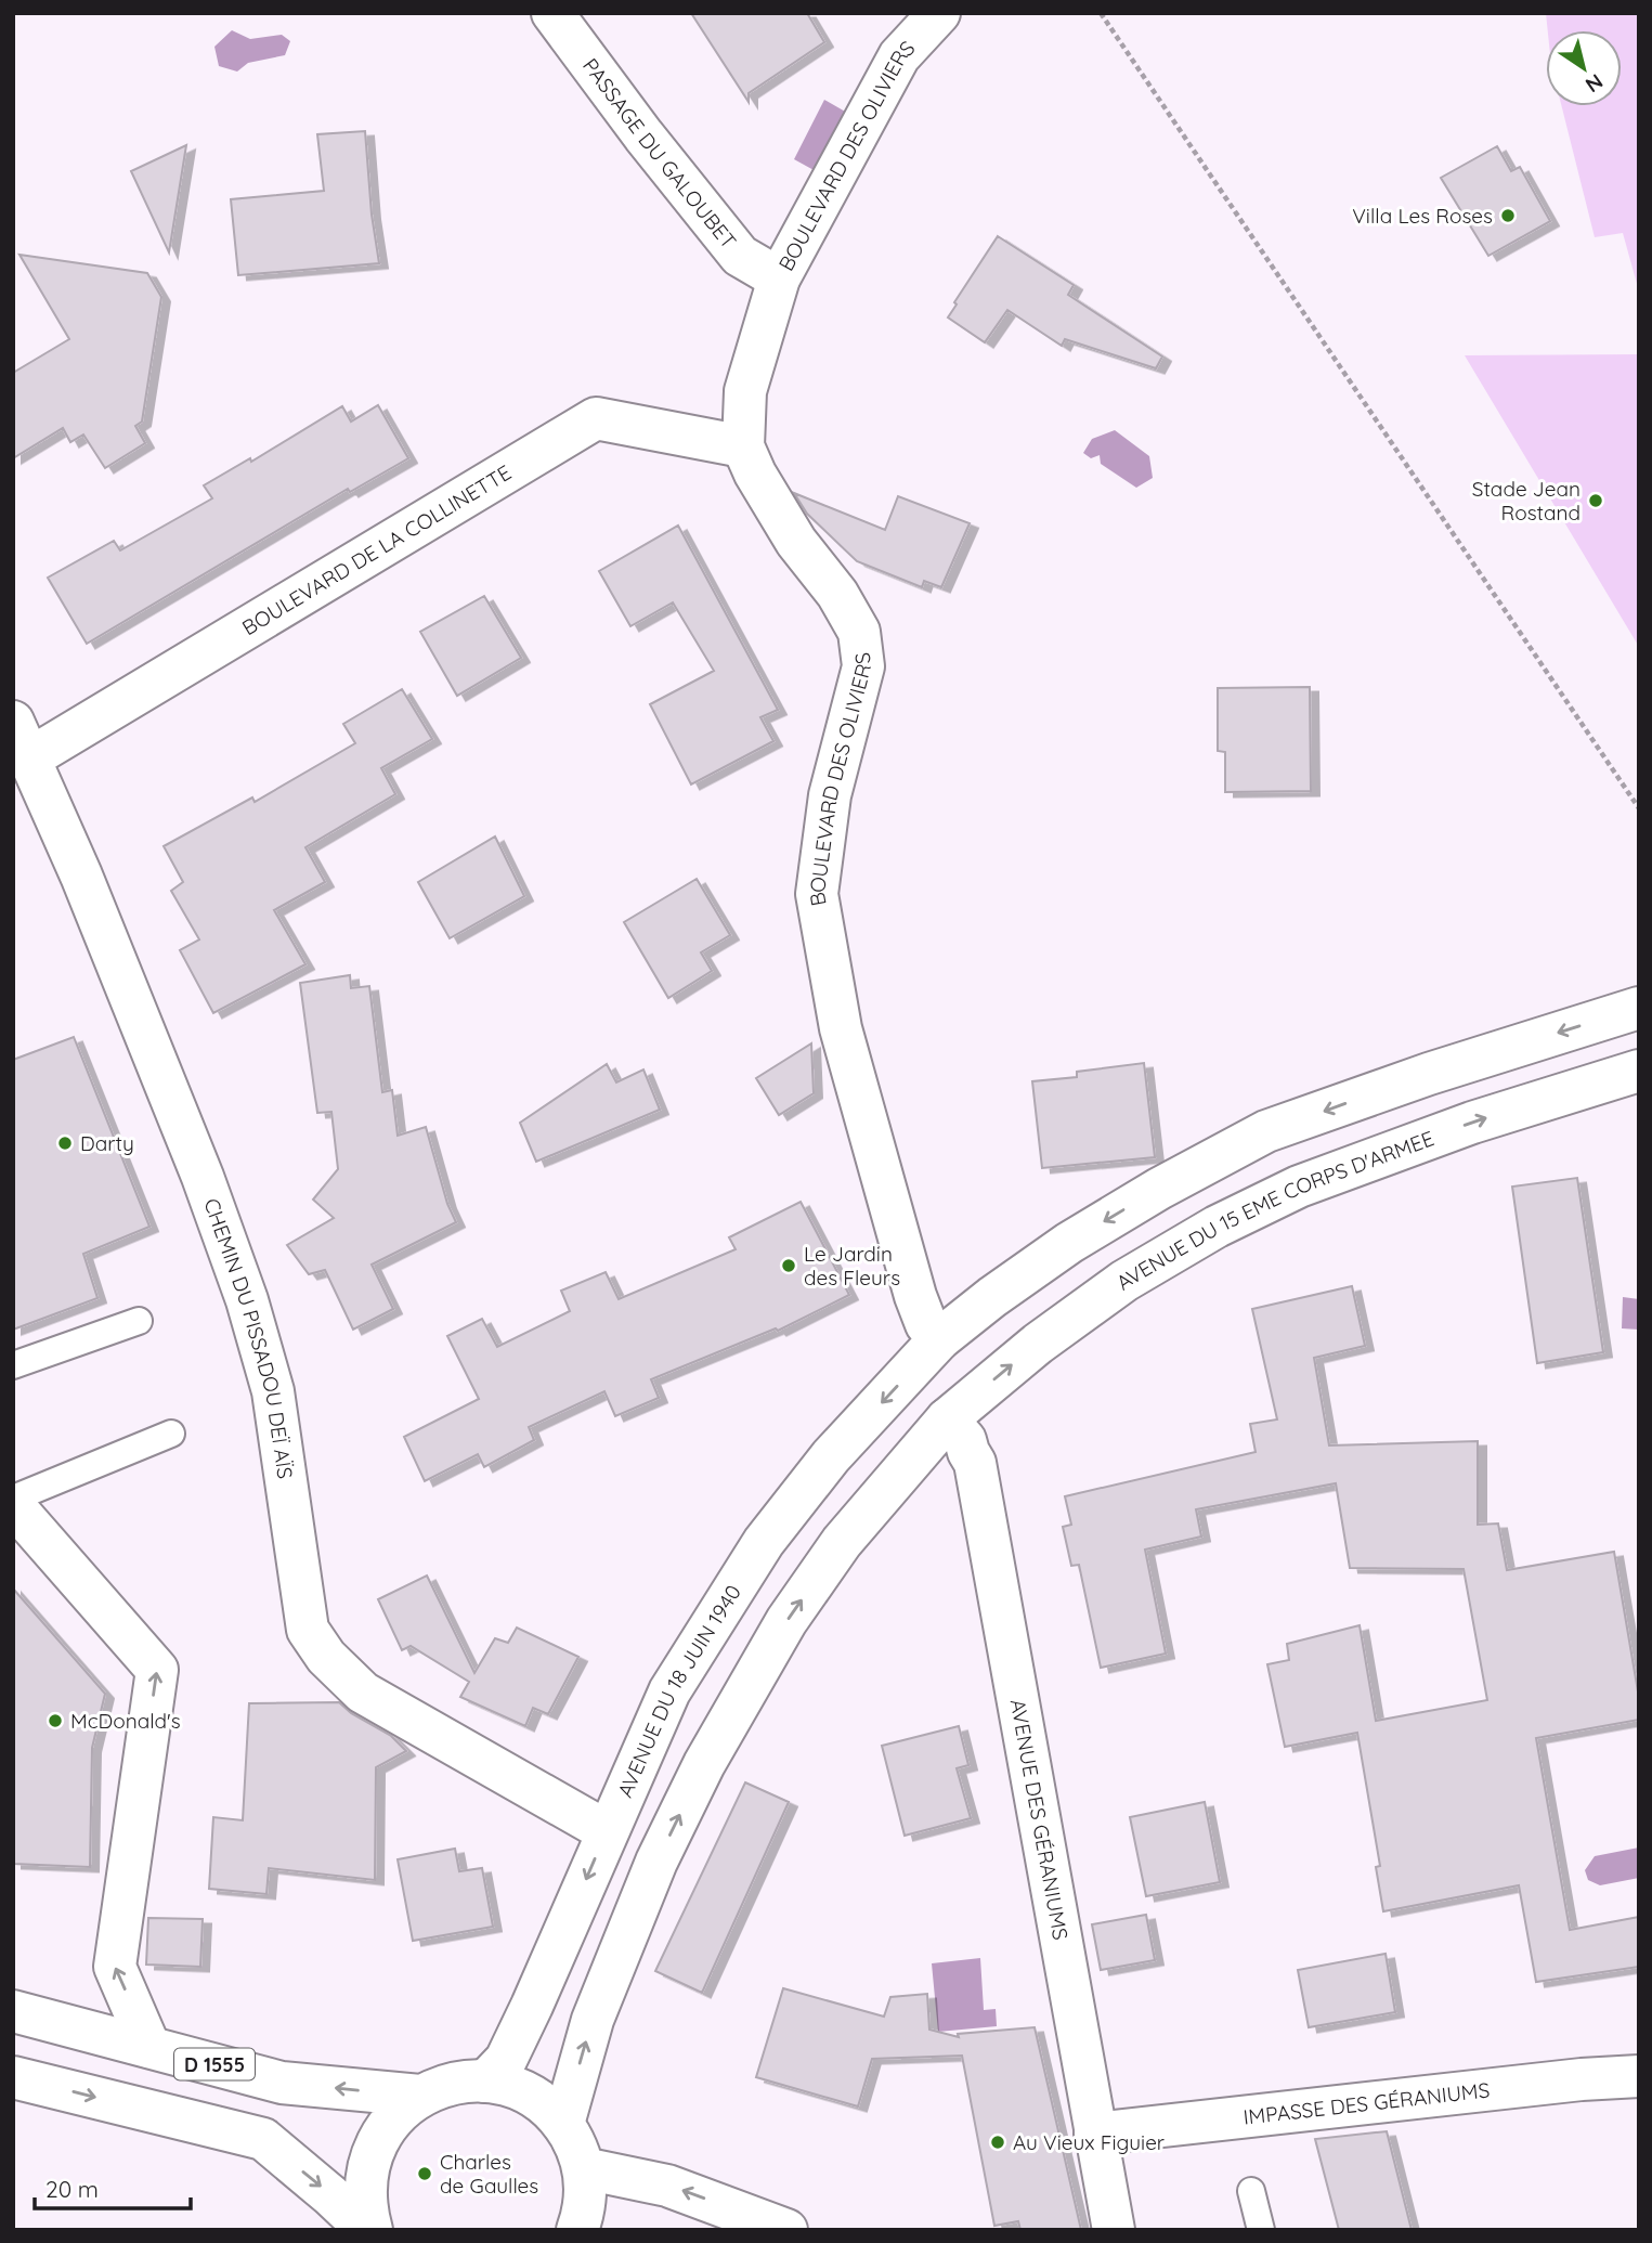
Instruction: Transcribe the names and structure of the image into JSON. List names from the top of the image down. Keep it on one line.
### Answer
{"streets":{"street":["PASSAGE DU GALOUBET","BOULEVARD DES OLIVIERS","BOULEVARD DE LA COLLINETTE","AVENUE DU 15 EME CORPS D'ARMEE","CHEMIN DU PISSADOU DEÏ AÏS","AVENUE DU 18 JUIN 1940","AVENUE DES GÉRANIUMS","D 1555","IMPASSE DES GÉRANIUMS"]},"crossings":[["PASSAGE DU GALOUBET","BOULEVARD DES OLIVIERS"],["BOULEVARD DES OLIVIERS","BOULEVARD DE LA COLLINETTE"],["BOULEVARD DES OLIVIERS","AVENUE DU 18 JUIN 1940"],["BOULEVARD DE LA COLLINETTE","CHEMIN DU PISSADOU DEÏ AÏS"],["AVENUE DU 15 EME CORPS D'ARMEE","AVENUE DES GÉRANIUMS"],["CHEMIN DU PISSADOU DEÏ AÏS","AVENUE DU 18 JUIN 1940"],["AVENUE DES GÉRANIUMS","IMPASSE DES GÉRANIUMS"]],"places":["Villa Les Roses","Stade Jean Rostand","Darty","Le Jardin des Fleurs","McDonald's","Au Vieux Figuier","Charles de Gaulles"],"scale_bar":"20 m","north":"bottom right"}
